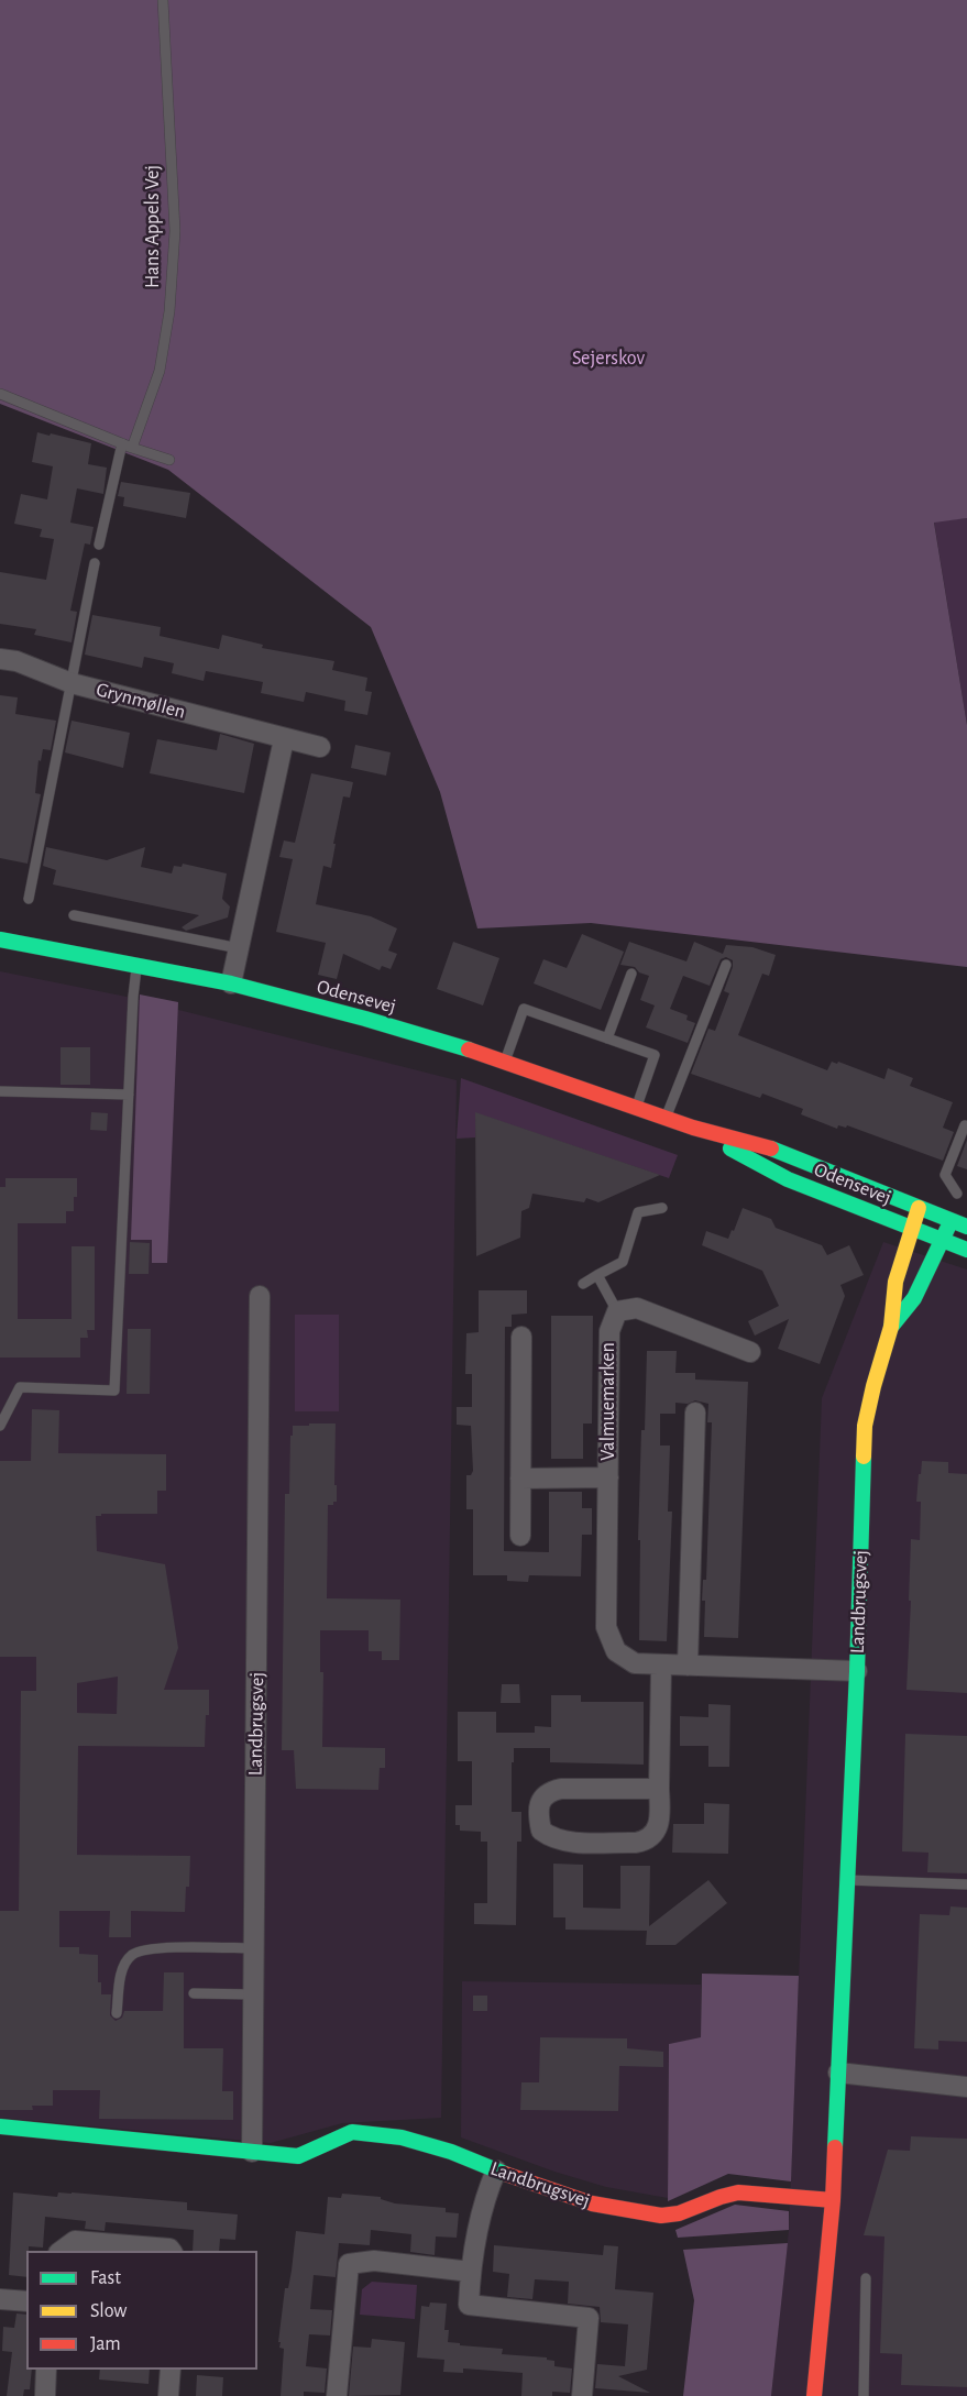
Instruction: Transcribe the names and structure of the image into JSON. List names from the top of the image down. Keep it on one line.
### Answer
{"streets":{"street":["Grynmøllen","Odensevej","Valmuemarken","Landbrugsvej"],"lane":["Hans Appels Vej"]},"crossings":[["Odensevej","Landbrugsvej"],["Valmuemarken","Landbrugsvej"]],"parks":["Sejerskov"],"legend":["Fast","Slow","Jam"]}
